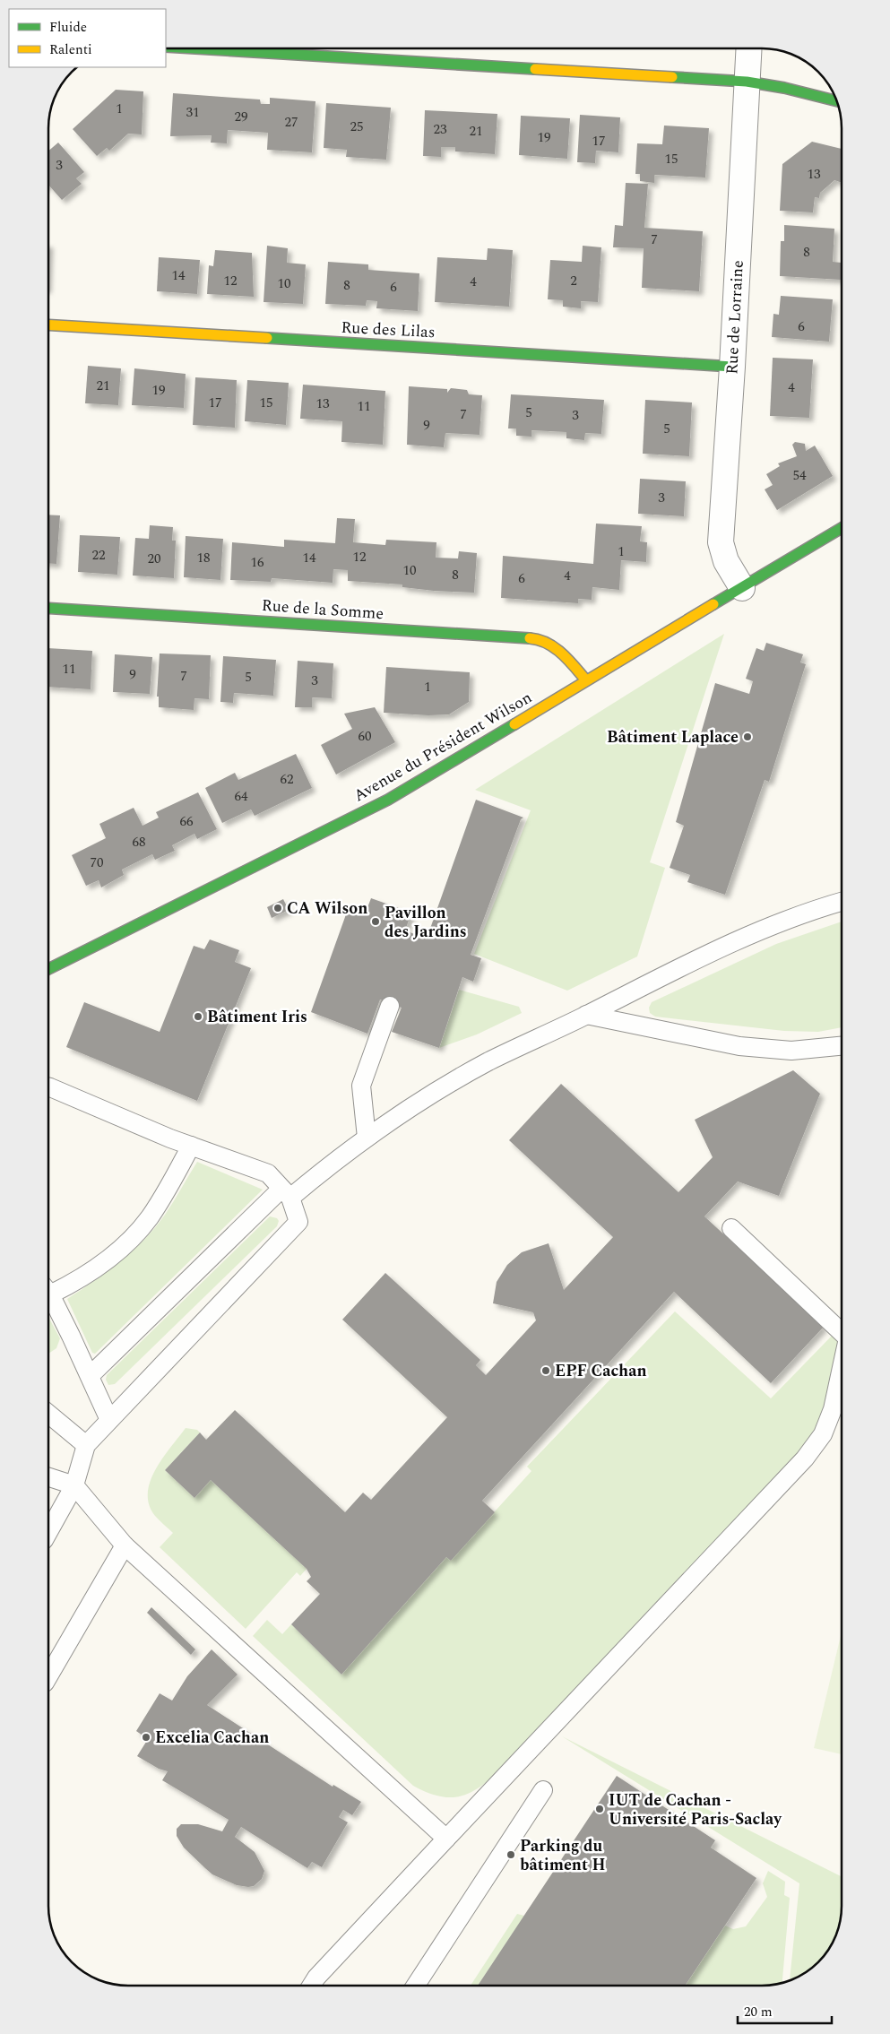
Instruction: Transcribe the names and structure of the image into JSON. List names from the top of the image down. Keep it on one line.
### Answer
{"streets":{"street":["Rue de Lorraine","Rue des Lilas","Rue de la Somme","Avenue du Président Wilson"]},"crossings":[["Rue de Lorraine","Rue des Lilas"],["Rue de Lorraine","Avenue du Président Wilson"],["Rue de la Somme","Avenue du Président Wilson"]],"places":["Bâtiment Laplace","CA Wilson","Pavillon des Jardins","Bâtiment Iris","EPF Cachan","Excelia Cachan","IUT de Cachan - Université Paris-Saclay","Parking du bâtiment H"],"house_numbers":["1","31","29","27","25","23","21","19","17","15","3","13","7","8","14","12","2","4","10","8","6","6","21","4","19","17","15","13","11","5","7","3","9","5","54","3","1","22","12","18","14","20","16","10","8","4","6","11","9","7","5","3","1","60","62","64","66","68","70"],"legend":["Fluide","Ralenti"],"scale_bar":"20 m"}
